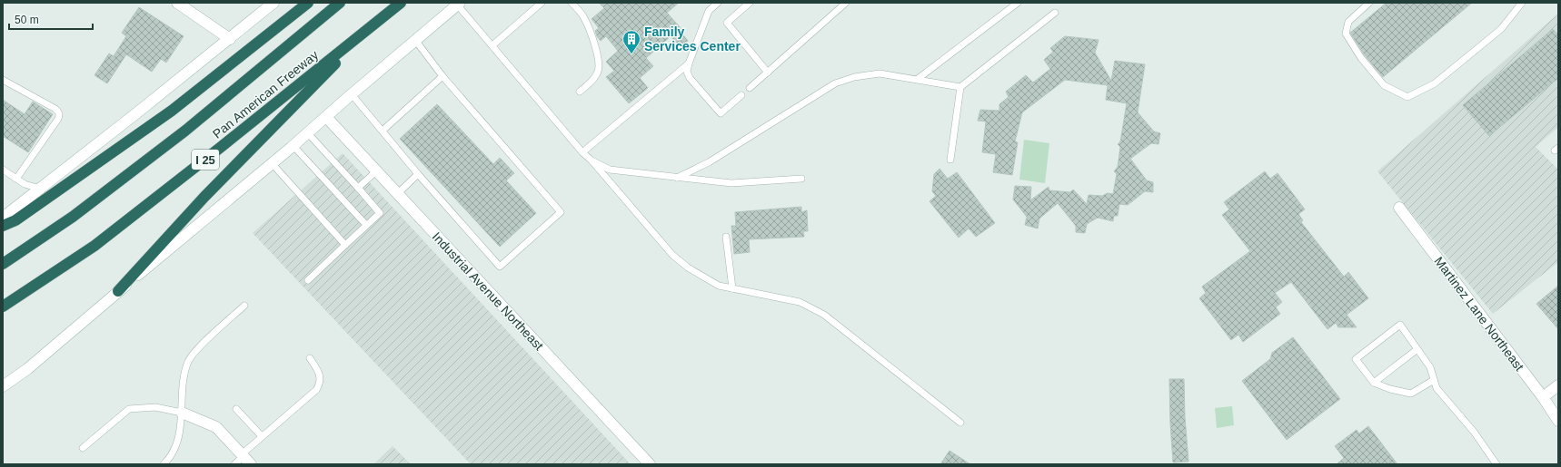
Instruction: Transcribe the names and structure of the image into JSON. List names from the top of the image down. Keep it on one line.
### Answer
{"streets":{"highway":["Pan American Freeway","I 25"],"main road":["Industrial Avenue Northeast","Martinez Lane Northeast"]},"places":{"building":["Family Services Center"]},"scale_bar":"50 m"}
